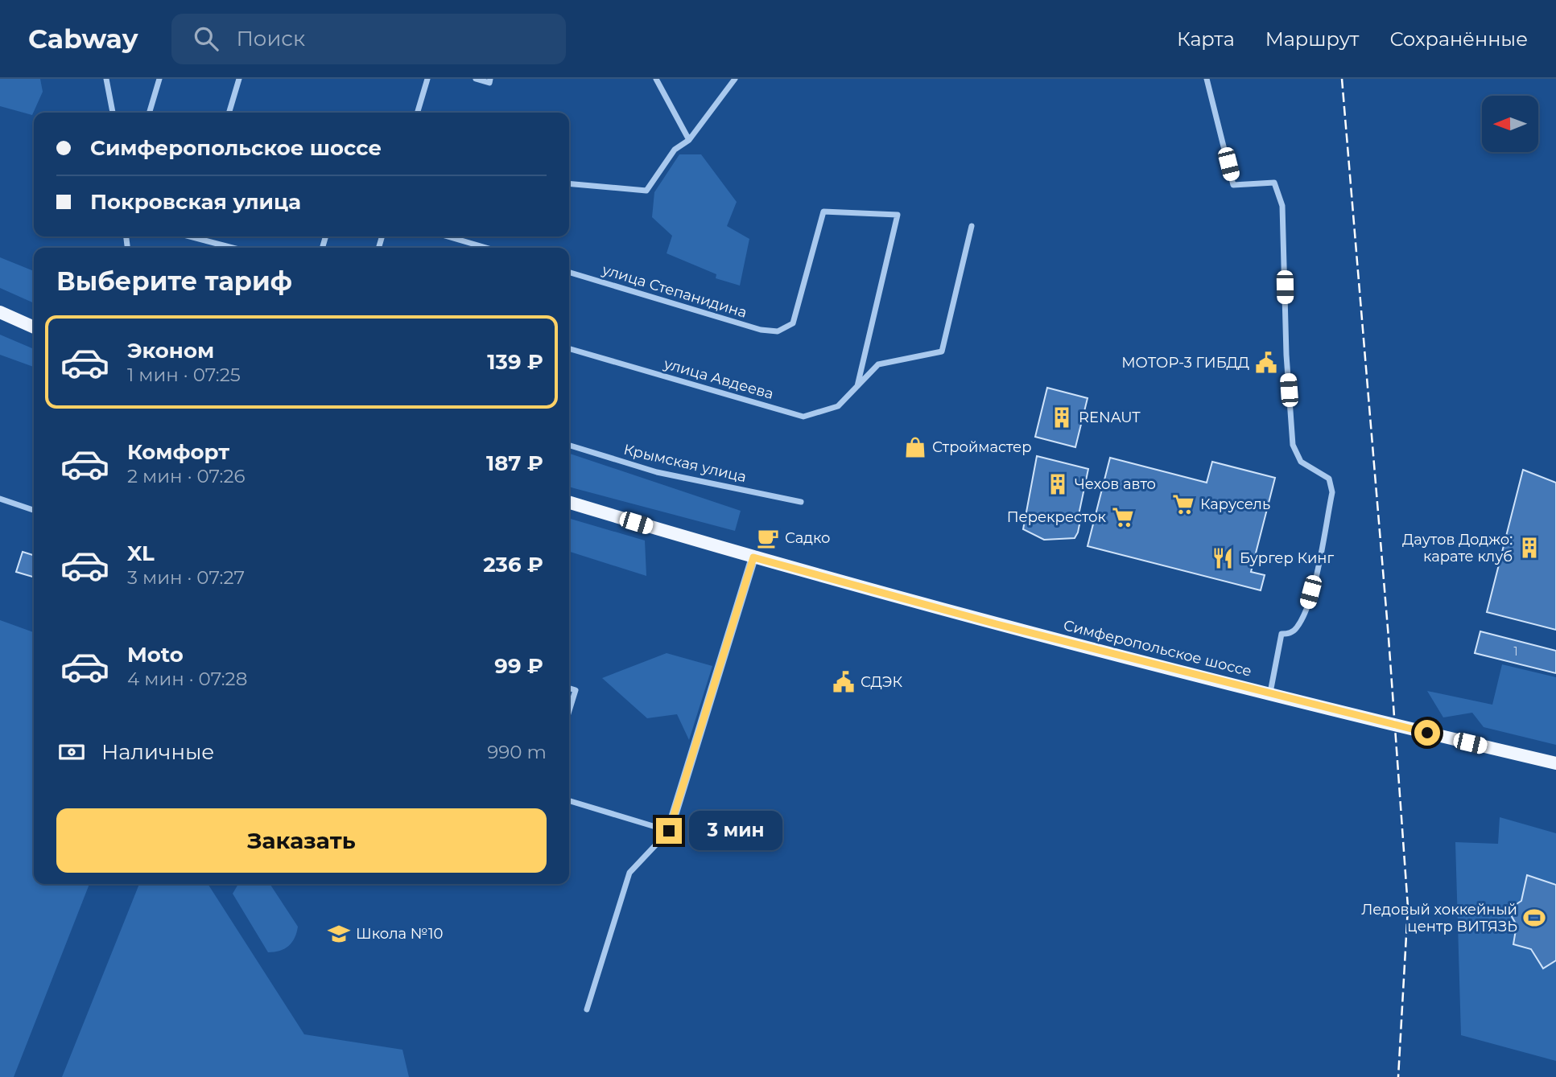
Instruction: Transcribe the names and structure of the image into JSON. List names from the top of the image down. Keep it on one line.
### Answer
{"streets":{"main road":["Симферопольское шоссе"],"street":["улица Степанидина","улица Авдеева","Крымская улица"]},"crossings":[["улица Степанидина","улица Авдеева"]],"places":{"public building":["МОТОР-3 ГИБДД","СДЭК"],"building":["RENAUT","Чехов авто","Даутов Доджо: карате клуб"],"shop":["Строймастер"],"supermarket":["Карусель","Перекресток"],"cafe":["Садко"],"restaurant":["Бургер Кинг"],"sports":["Ледовый хоккейный центр ВИТЯЗЬ"],"school or university":["Школа №10"]},"house_numbers":["1"],"north":"left","page":{"header":"Cabway","search":"Поиск","nav":["Карта","Маршрут","Сохранённые"],"banner":["Симферопольское шоссе","Покровская улица"],"heading":"Выберите тариф","list":[{"name":"Эконом","note":"1 мин · 07:25","value":"139 ₽"},{"name":"Комфорт","note":"2 мин · 07:26","value":"187 ₽"},{"name":"XL","note":"3 мин · 07:27","value":"236 ₽"},{"name":"Moto","note":"4 мин · 07:28","value":"99 ₽"}],"pay":["Наличные","990 m"],"buttons":"Заказать","bubble":"3 мин"}}
